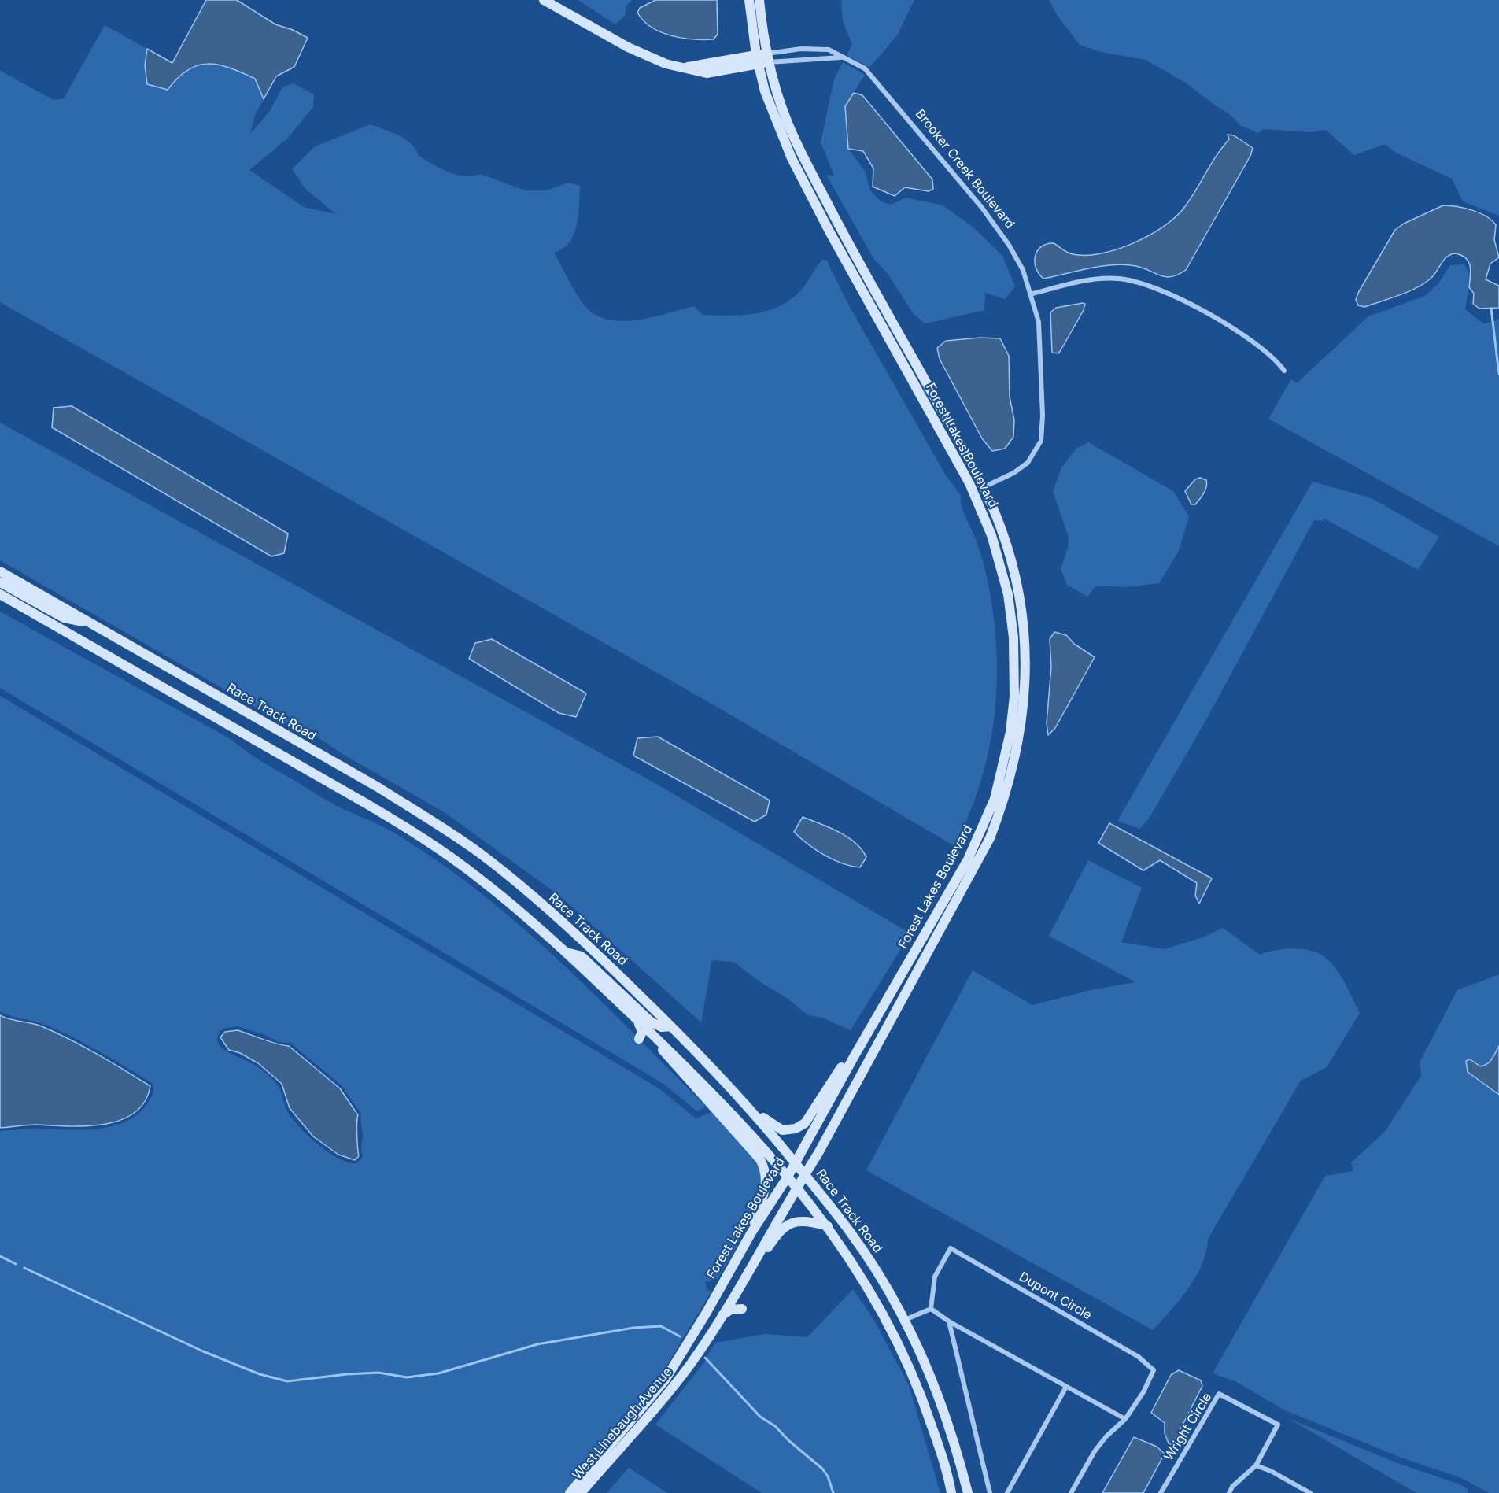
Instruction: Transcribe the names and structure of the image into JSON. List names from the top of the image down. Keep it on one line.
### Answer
{"streets":{"main road":["Brooker Creek Boulevard","Forest Lakes Boulevard","Race Track Road","West Linebaugh Avenue"],"street":["Dupont Circle","Wright Circle"]},"crossings":[["Brooker Creek Boulevard","Forest Lakes Boulevard"],["Forest Lakes Boulevard","Race Track Road"],["Forest Lakes Boulevard","West Linebaugh Avenue"]]}
